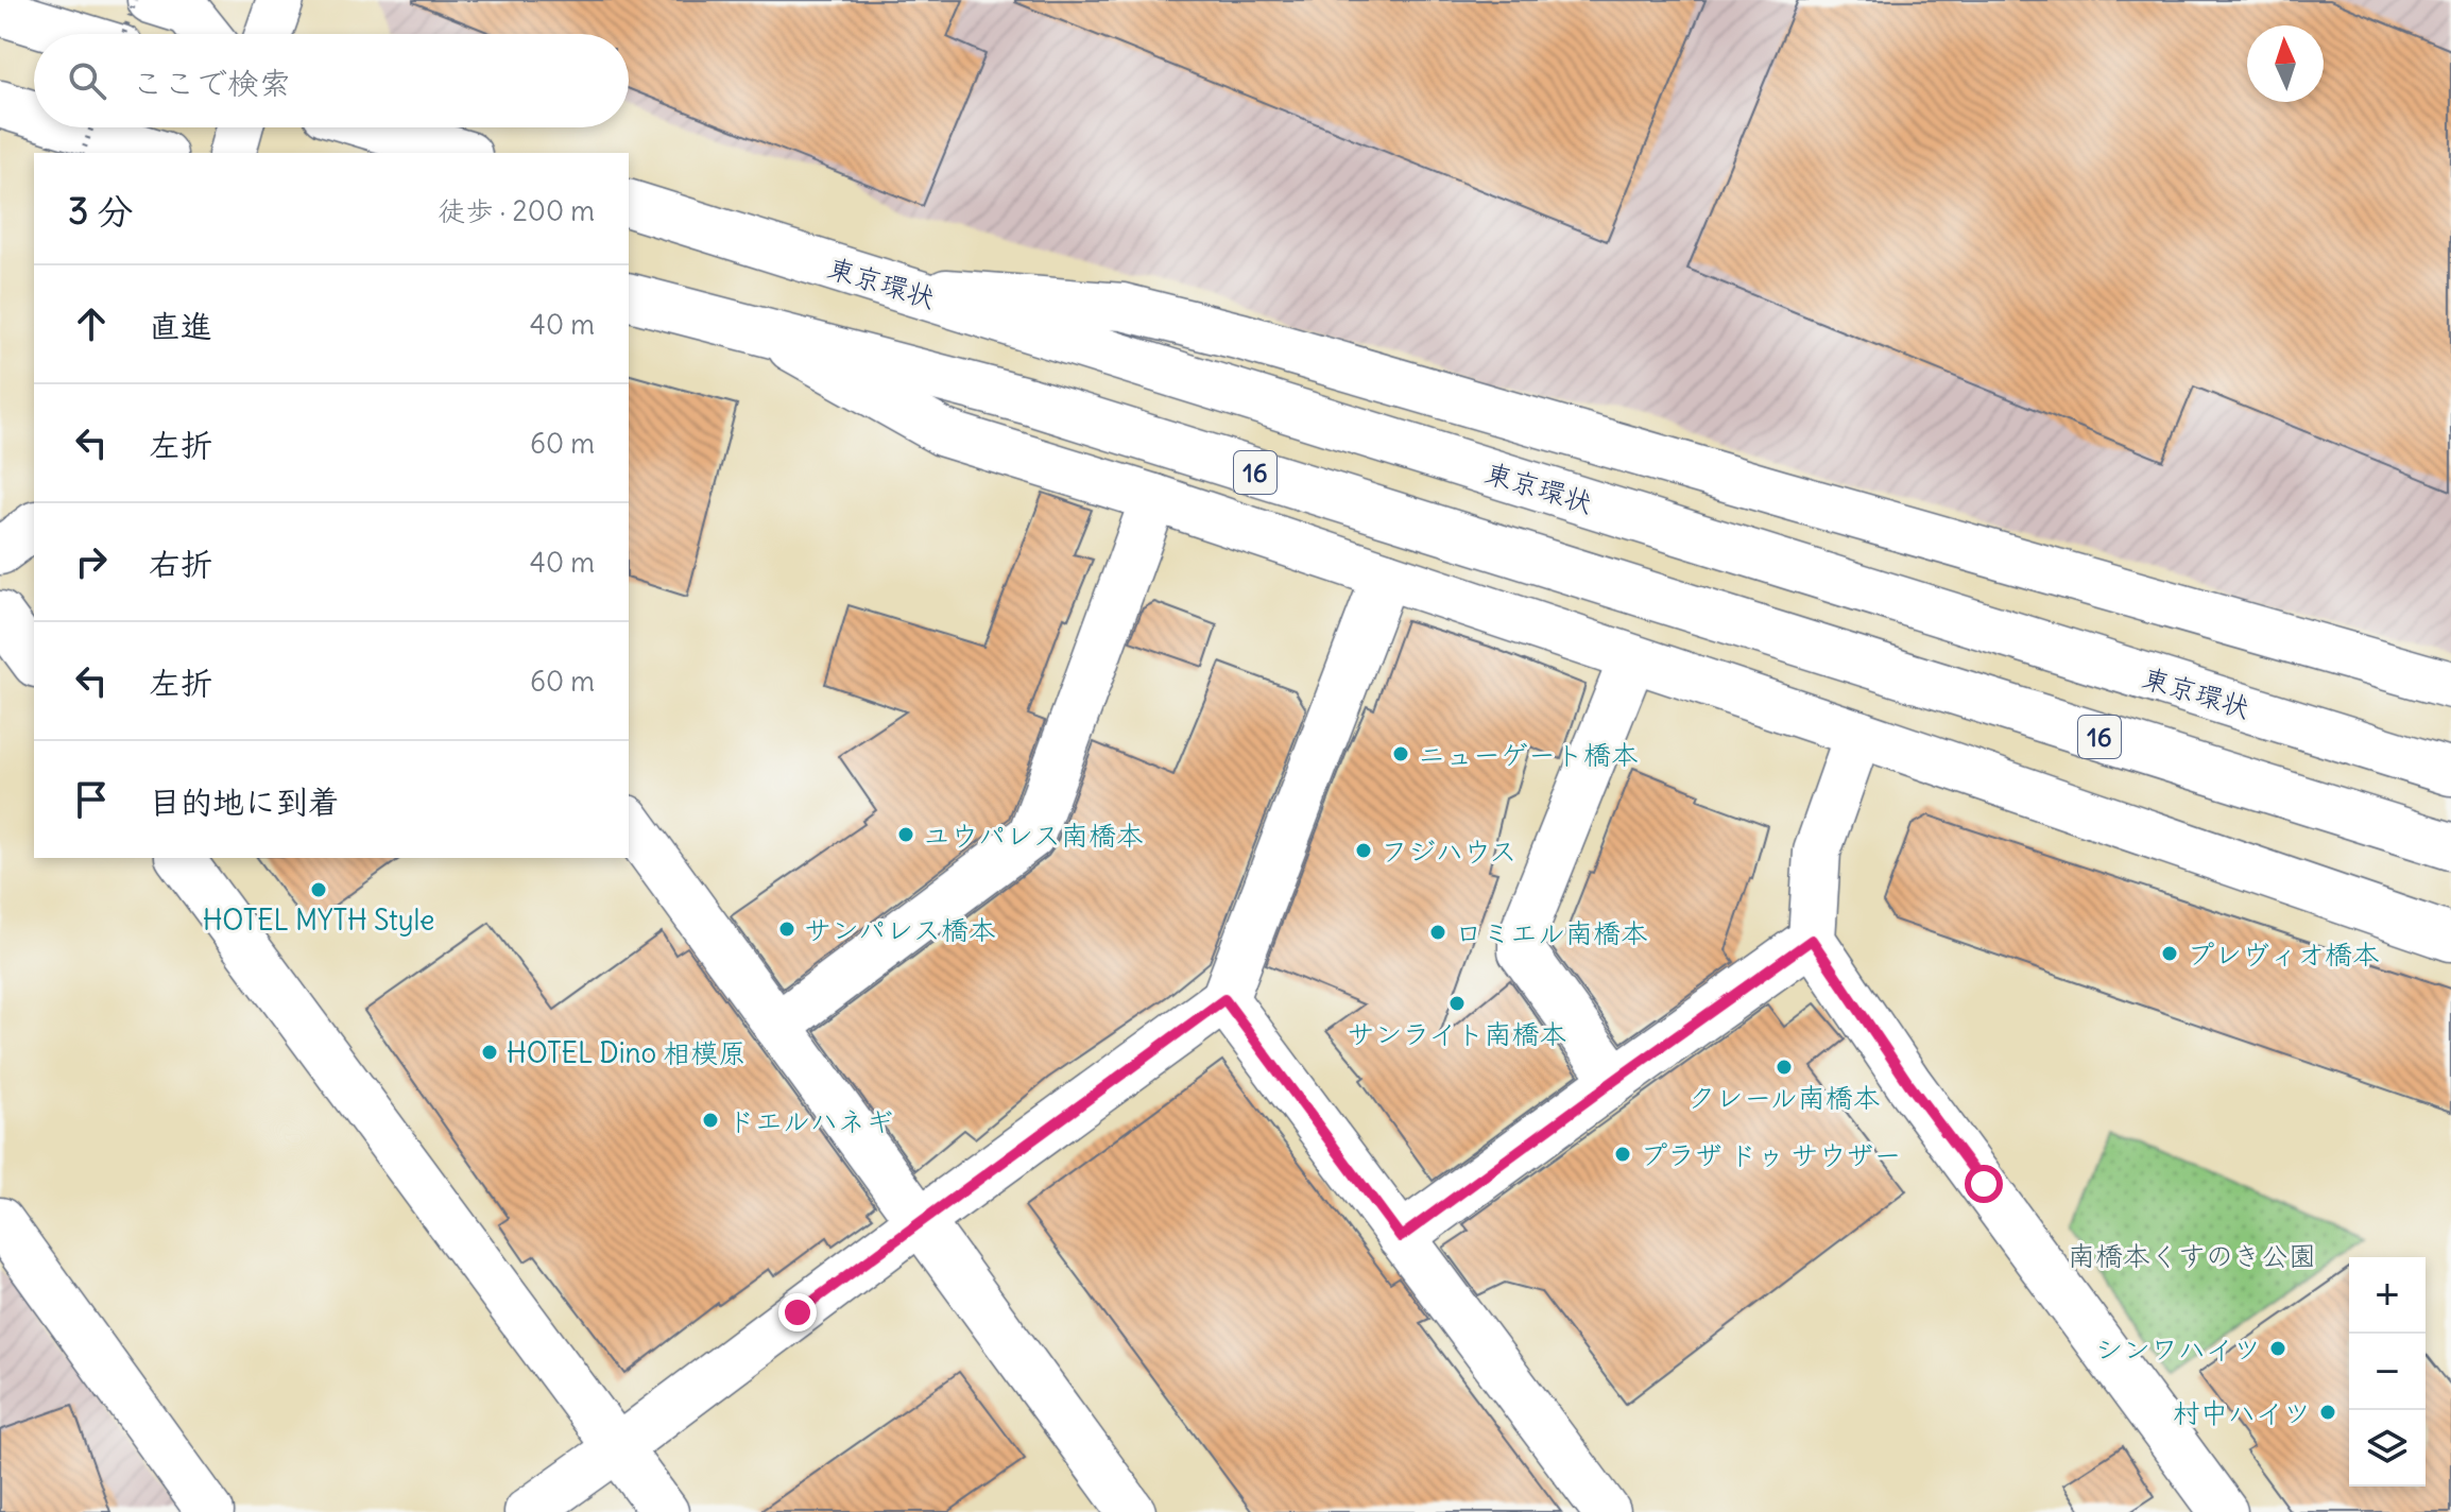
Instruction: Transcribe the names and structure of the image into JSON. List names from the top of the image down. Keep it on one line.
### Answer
{"streets":{"main road":["東京環状","16"]},"parks":["南橋本くすのき公園"],"places":["ニューゲート橋本","ユウパレス南橋本","フジハウス","HOTEL MYTH Style","サンパレス橋本","ロミエル南橋本","プレヴィオ橋本","サンライト南橋本","HOTEL Dino 相模原","クレール南橋本","ドエルハネギ","プラザ ドゥ サウザー","シンワハイツ","村中ハイツ"],"north":"top","page":{"search":"ここで検索","heading":["3 分","徒歩 · 200 m"],"list":[["直進","40 m"],["左折","60 m"],["右折","40 m"],["左折","60 m"],"目的地に到着"],"map_buttons":["+","−"]}}
